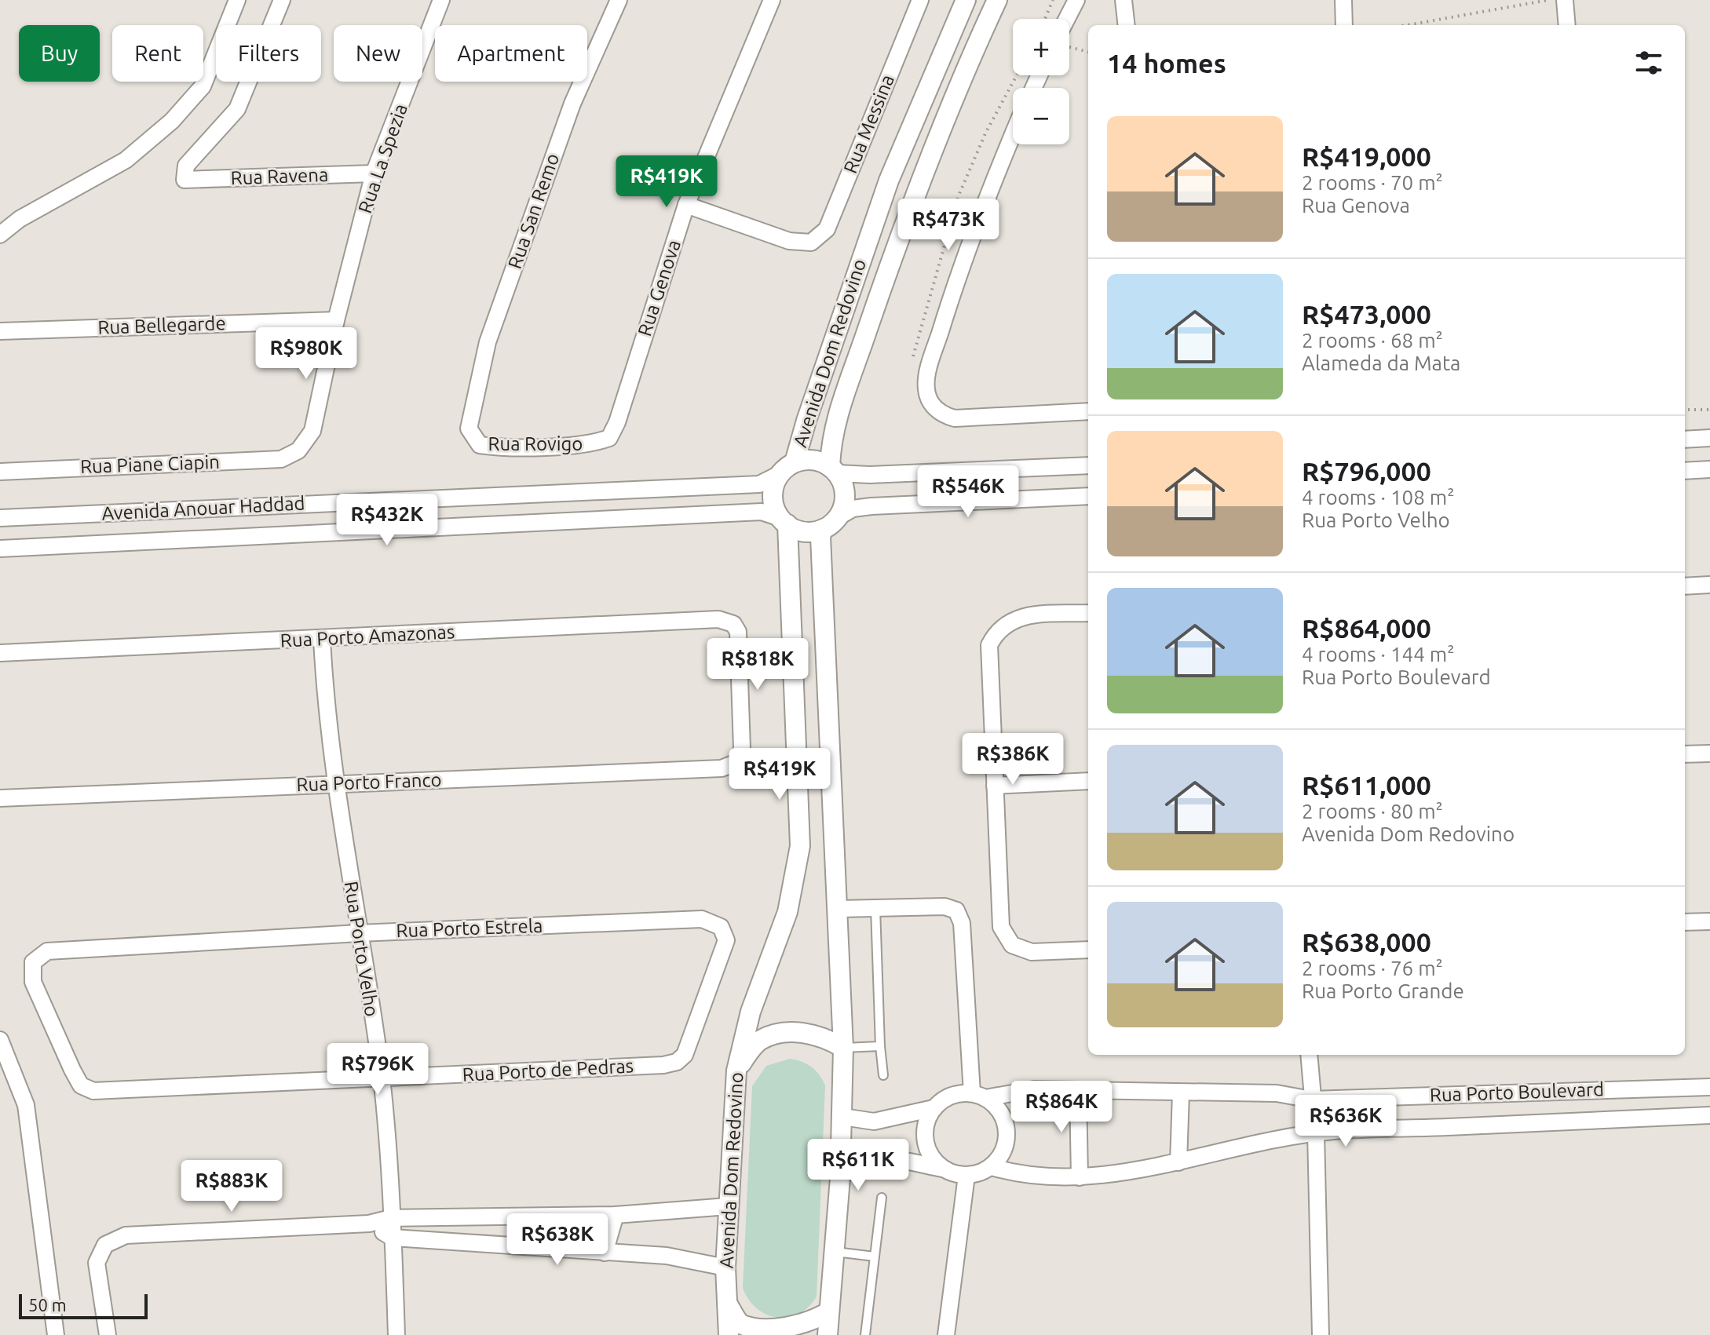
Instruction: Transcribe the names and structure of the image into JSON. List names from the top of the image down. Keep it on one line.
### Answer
{"streets":{"street":["Rua Messina","Rua La Spezia","Rua Ravena","Rua San Remo","Rua Genova","Rua Bellegarde","Avenida Dom Redovino","Rua Rovigo","Rua Piane Ciapin","Avenida Anouar Haddad","Rua Porto Amazonas","Rua Porto Franco","Rua Porto Estrela","Rua Porto Velho","Rua Porto de Pedras","Rua Porto Boulevard"]},"crossings":[["Rua Messina","Rua Genova"],["Rua La Spezia","Rua Ravena"],["Rua La Spezia","Rua Bellegarde"],["Rua La Spezia","Rua Piane Ciapin"],["Rua San Remo","Rua Rovigo"],["Rua Genova","Rua Rovigo"],["Rua Bellegarde","Rua Piane Ciapin"],["Avenida Dom Redovino","Avenida Anouar Haddad"],["Rua Porto Amazonas","Rua Porto Franco"],["Rua Porto Amazonas","Rua Porto Velho"],["Rua Porto Franco","Rua Porto Velho"],["Rua Porto Estrela","Rua Porto Velho"],["Rua Porto Estrela","Rua Porto de Pedras"],["Rua Porto Velho","Rua Porto de Pedras"]],"scale_bar":"50 m","page":{"map_buttons":["+","−"],"chip":["Buy","Rent","Filters","New","Apartment"],"heading":"14 homes","list":[{"name":"R$419,000","note":"2 rooms · 70 m² · Rua Genova"},{"name":"R$473,000","note":"2 rooms · 68 m² · Alameda da Mata"},{"name":"R$796,000","note":"4 rooms · 108 m² · Rua Porto Velho"},{"name":"R$864,000","note":"4 rooms · 144 m² · Rua Porto Boulevard"},{"name":"R$611,000","note":"2 rooms · 80 m² · Avenida Dom Redovino"},{"name":"R$638,000","note":"2 rooms · 76 m² · Rua Porto Grande"}],"price":["R$419K","R$473K","R$980K","R$546K","R$432K","R$818K","R$386K","R$419K","R$796K","R$864K","R$636K","R$611K","R$883K","R$638K"],"scale":"50 m"}}
